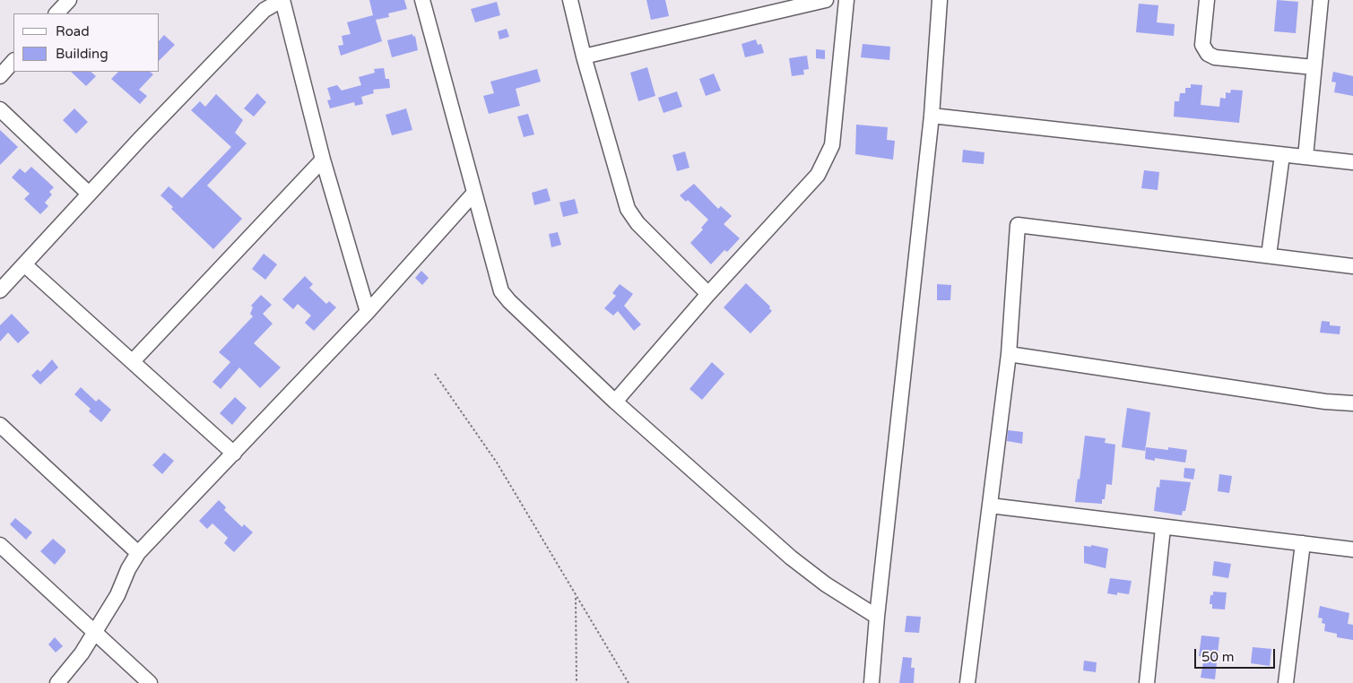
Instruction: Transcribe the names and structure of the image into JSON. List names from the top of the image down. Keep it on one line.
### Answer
{"legend":["Road","Building"],"scale_bar":"50 m"}
